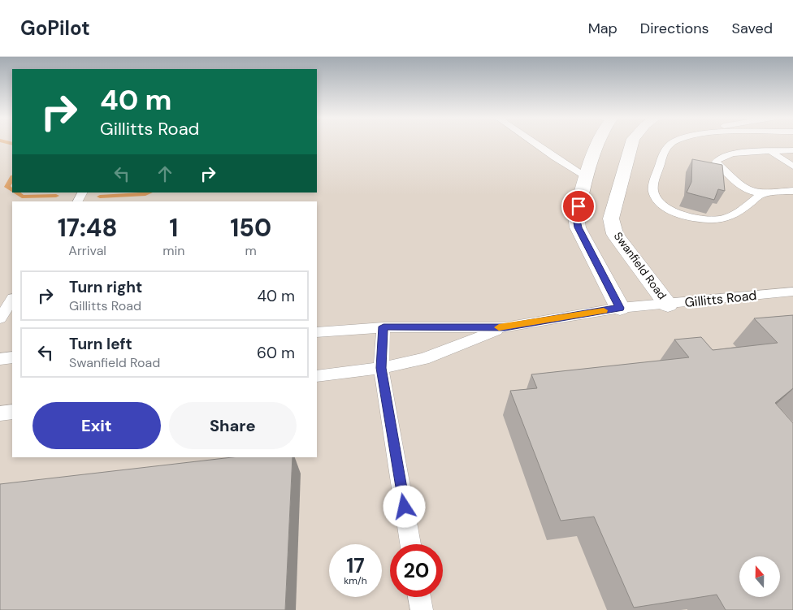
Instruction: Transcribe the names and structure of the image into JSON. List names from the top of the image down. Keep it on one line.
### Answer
{"streets":{"street":["Swanfield Road"],"lane":["Gillitts Road"]},"crossings":[["Swanfield Road","Gillitts Road"]],"north":"top","page":{"header":"GoPilot","nav":["Map","Directions","Saved"],"turn":["40 m","Gillitts Road"],"eta":["17:48","Arrival","1","min","150","m"],"list":[{"name":"Turn right","note":"Gillitts Road","value":"40 m"},{"name":"Turn left","note":"Swanfield Road","value":"60 m"}],"buttons":["Exit","Share"],"speed":"17 km/h","limit":"20"}}
